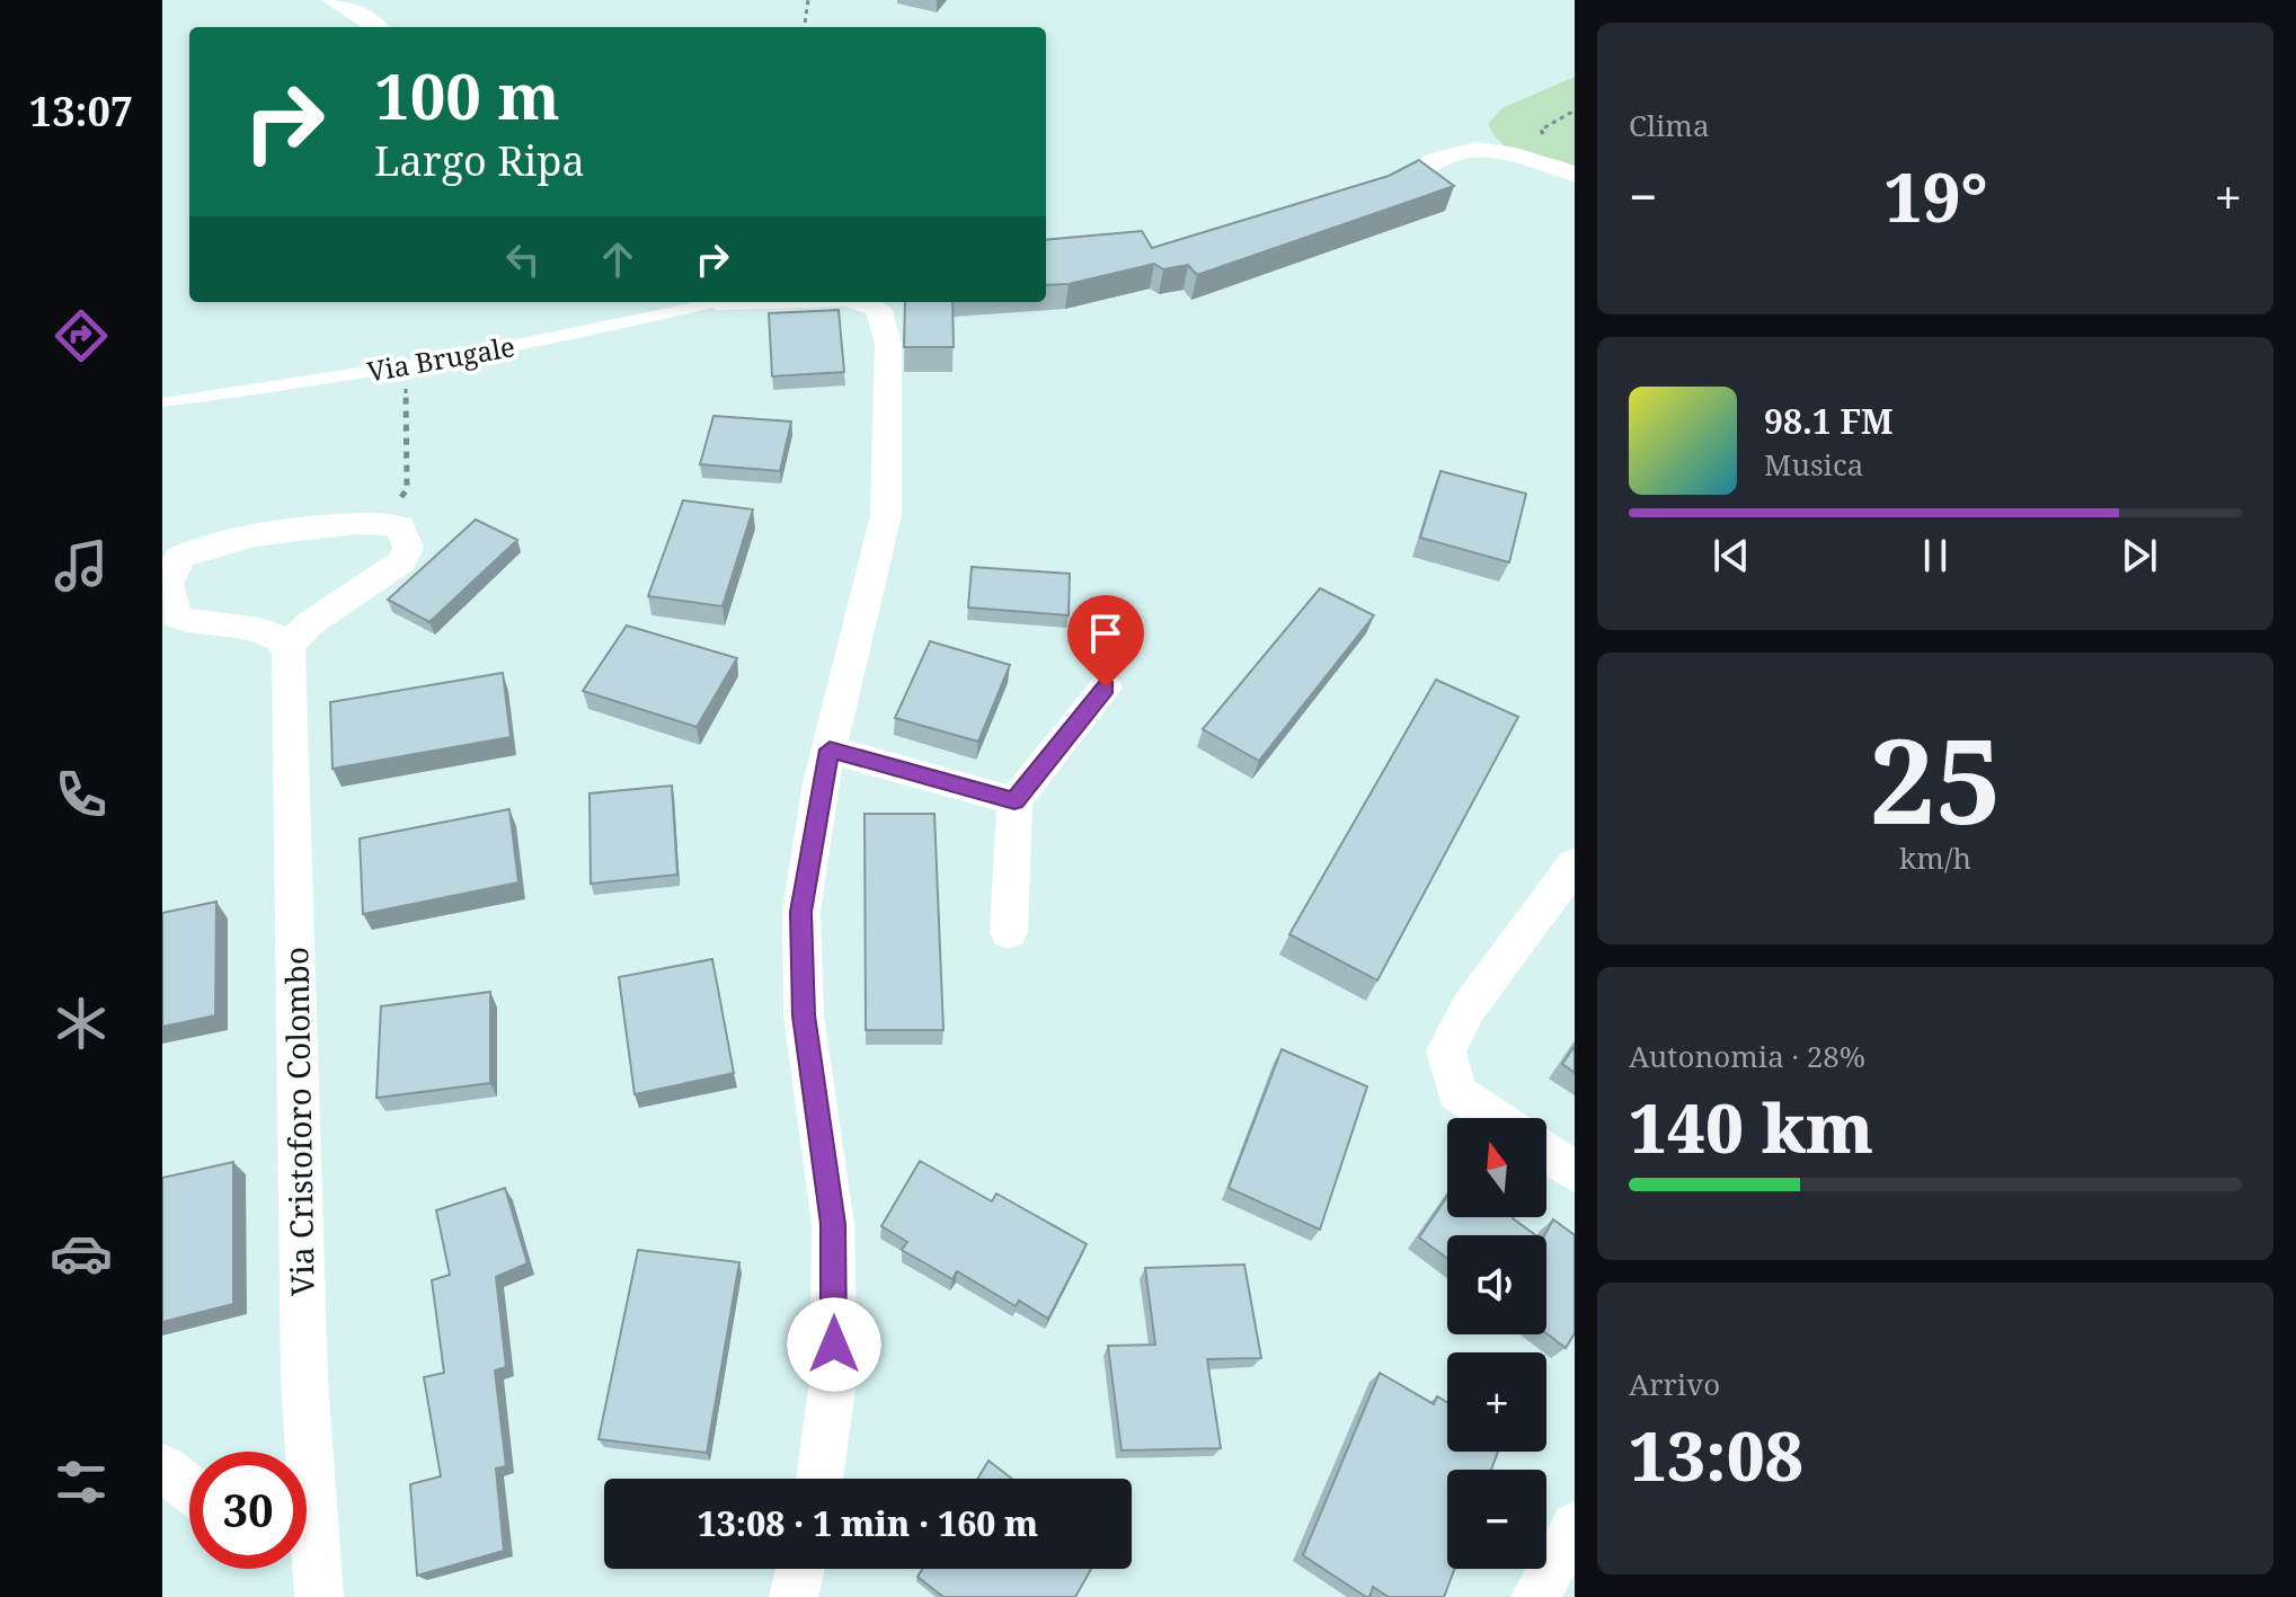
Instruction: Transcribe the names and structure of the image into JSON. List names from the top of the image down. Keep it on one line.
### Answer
{"streets":{"street":["Via Cristoforo Colombo"],"lane":["Via Brugale"]},"north":"top","page":{"tabs":"13:07","tile":["Clima",["25","km/h"],["Autonomia · 28%","140 km"],["Arrivo","13:08"]],"turn":["100 m","Largo Ripa"],"heat":["−","19°","+"],"song":["98.1 FM","Musica"],"map_buttons":["+","−"],"limit":"30","trip":"13:08 · 1 min · 160 m"}}
